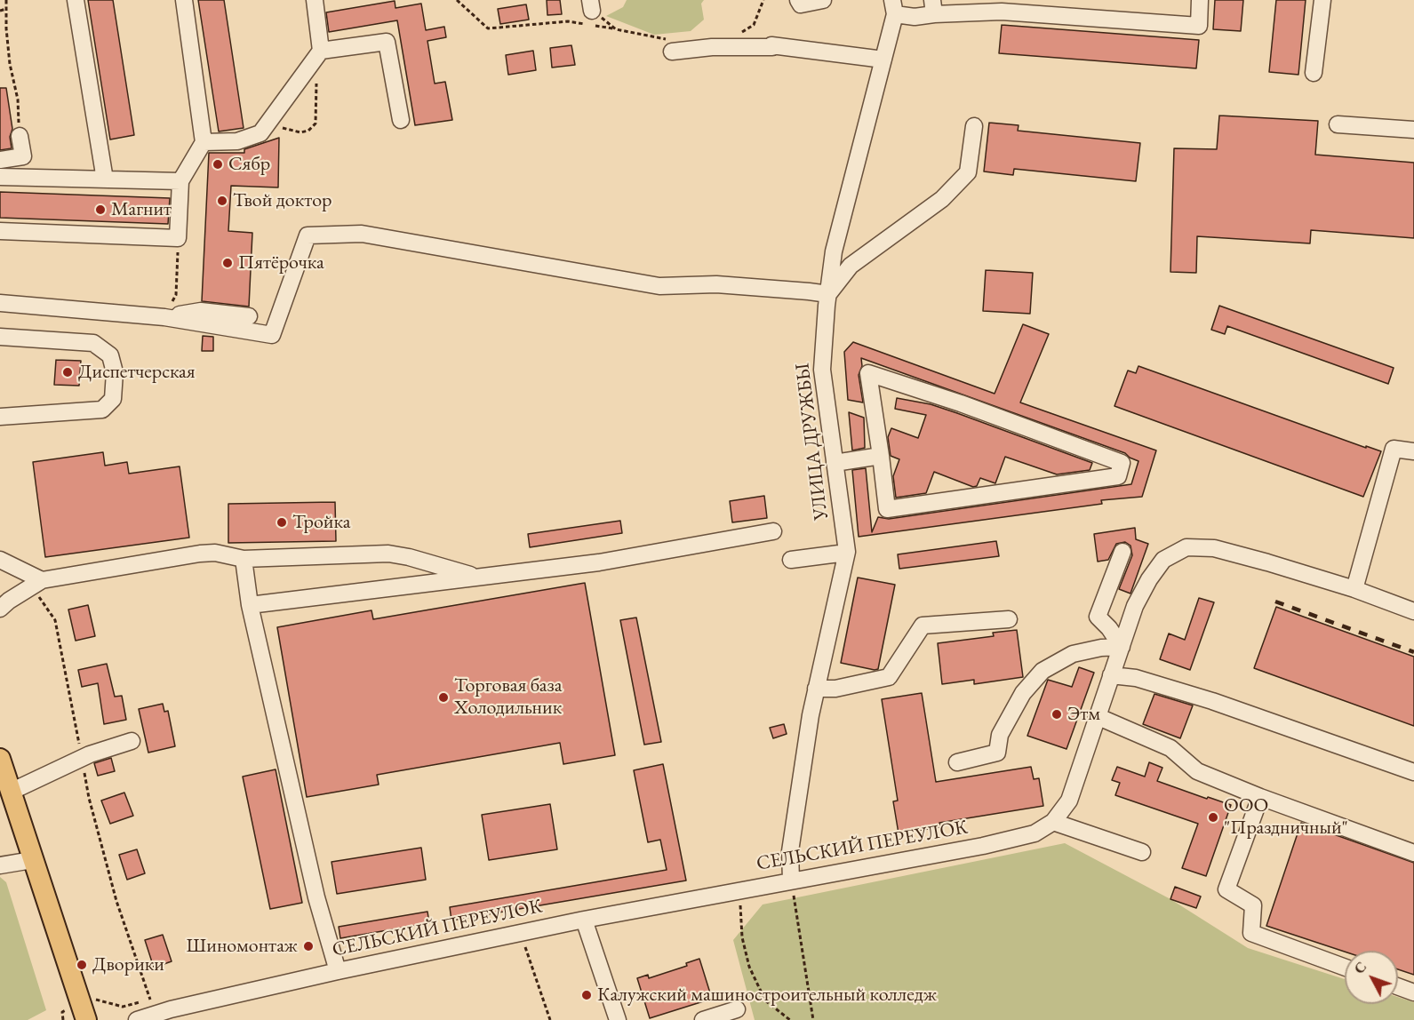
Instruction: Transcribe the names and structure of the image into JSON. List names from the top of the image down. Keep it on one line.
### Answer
{"streets":{"street":["УЛИЦА ДРУЖБЫ","СЕЛЬСКИЙ ПЕРЕУЛОК"]},"crossings":[["УЛИЦА ДРУЖБЫ","СЕЛЬСКИЙ ПЕРЕУЛОК"]],"places":["Сябр","Твой доктор","Магнит","Пятёрочка","Диспетчерская","Тройка","Торговая база Холодильник","Этм","ООО \"Праздничный\"","Шиномонтаж","Дворики","Калужский машиностроительный колледж"],"north":"top left"}
